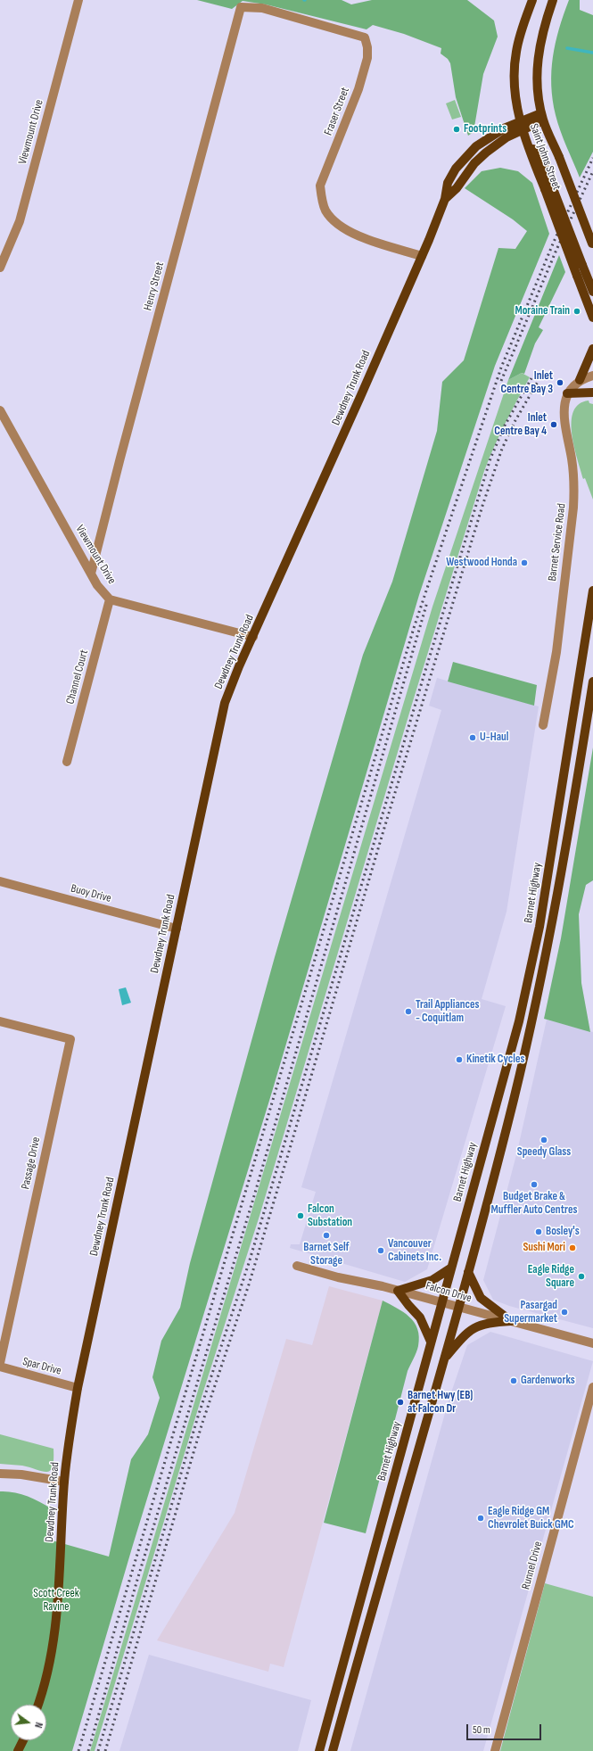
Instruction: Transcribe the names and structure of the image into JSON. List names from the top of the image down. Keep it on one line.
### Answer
{"streets":{"main road":["Saint Johns Street","Dewdney Trunk Road","Barnet Highway"],"street":["Fraser Street","Viewmount Drive","Henry Street","Barnet Service Road","Channel Court","Buoy Drive","Passage Drive","Falcon Drive","Spar Drive","Runnel Drive"]},"crossings":[["Fraser Street","Henry Street"],["Fraser Street","Dewdney Trunk Road"],["Viewmount Drive","Henry Street"],["Viewmount Drive","Dewdney Trunk Road"],["Viewmount Drive","Channel Court"],["Saint Johns Street","Dewdney Trunk Road"],["Dewdney Trunk Road","Buoy Drive"],["Dewdney Trunk Road","Spar Drive"],["Barnet Highway","Falcon Drive"]],"parks":["Scott Creek Ravine"],"places":["Footprints","Moraine Train","Inlet Centre Bay 3","Inlet Centre Bay 4","Westwood Honda","U-Haul","Trail Appliances - Coquitlam","Kinetik Cycles","Speedy Glass","Budget Brake & Muffler Auto Centres","Falcon Substation","Bosley's","Barnet Self Storage","Sushi Mori","Vancouver Cabinets Inc.","Eagle Ridge Square","Pasargad Supermarket","Gardenworks","Barnet Hwy (EB) at Falcon Dr","Eagle Ridge GM Chevrolet Buick GMC"],"scale_bar":"50 m","north":"right"}
